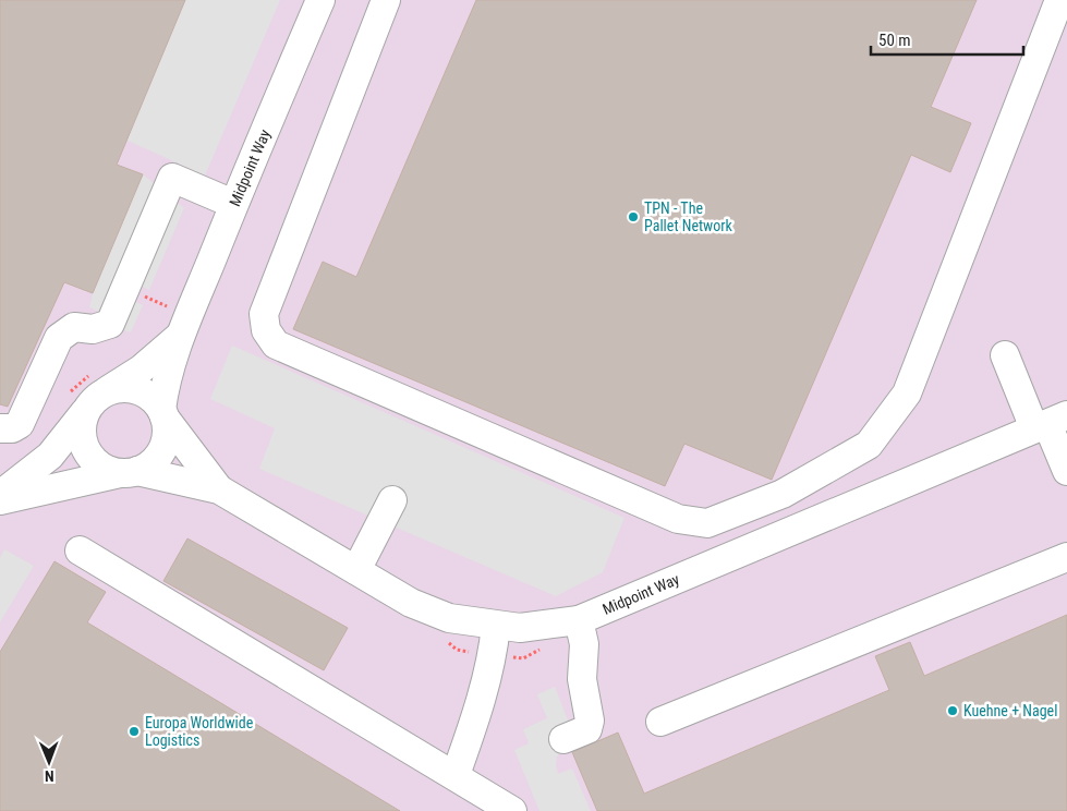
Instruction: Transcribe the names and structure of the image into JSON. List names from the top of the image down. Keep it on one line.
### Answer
{"streets":{"street":["Midpoint Way"]},"places":["TPN - The Pallet Network","Kuehne + Nagel","Europa Worldwide Logistics"],"scale_bar":"50 m","north":"bottom"}
